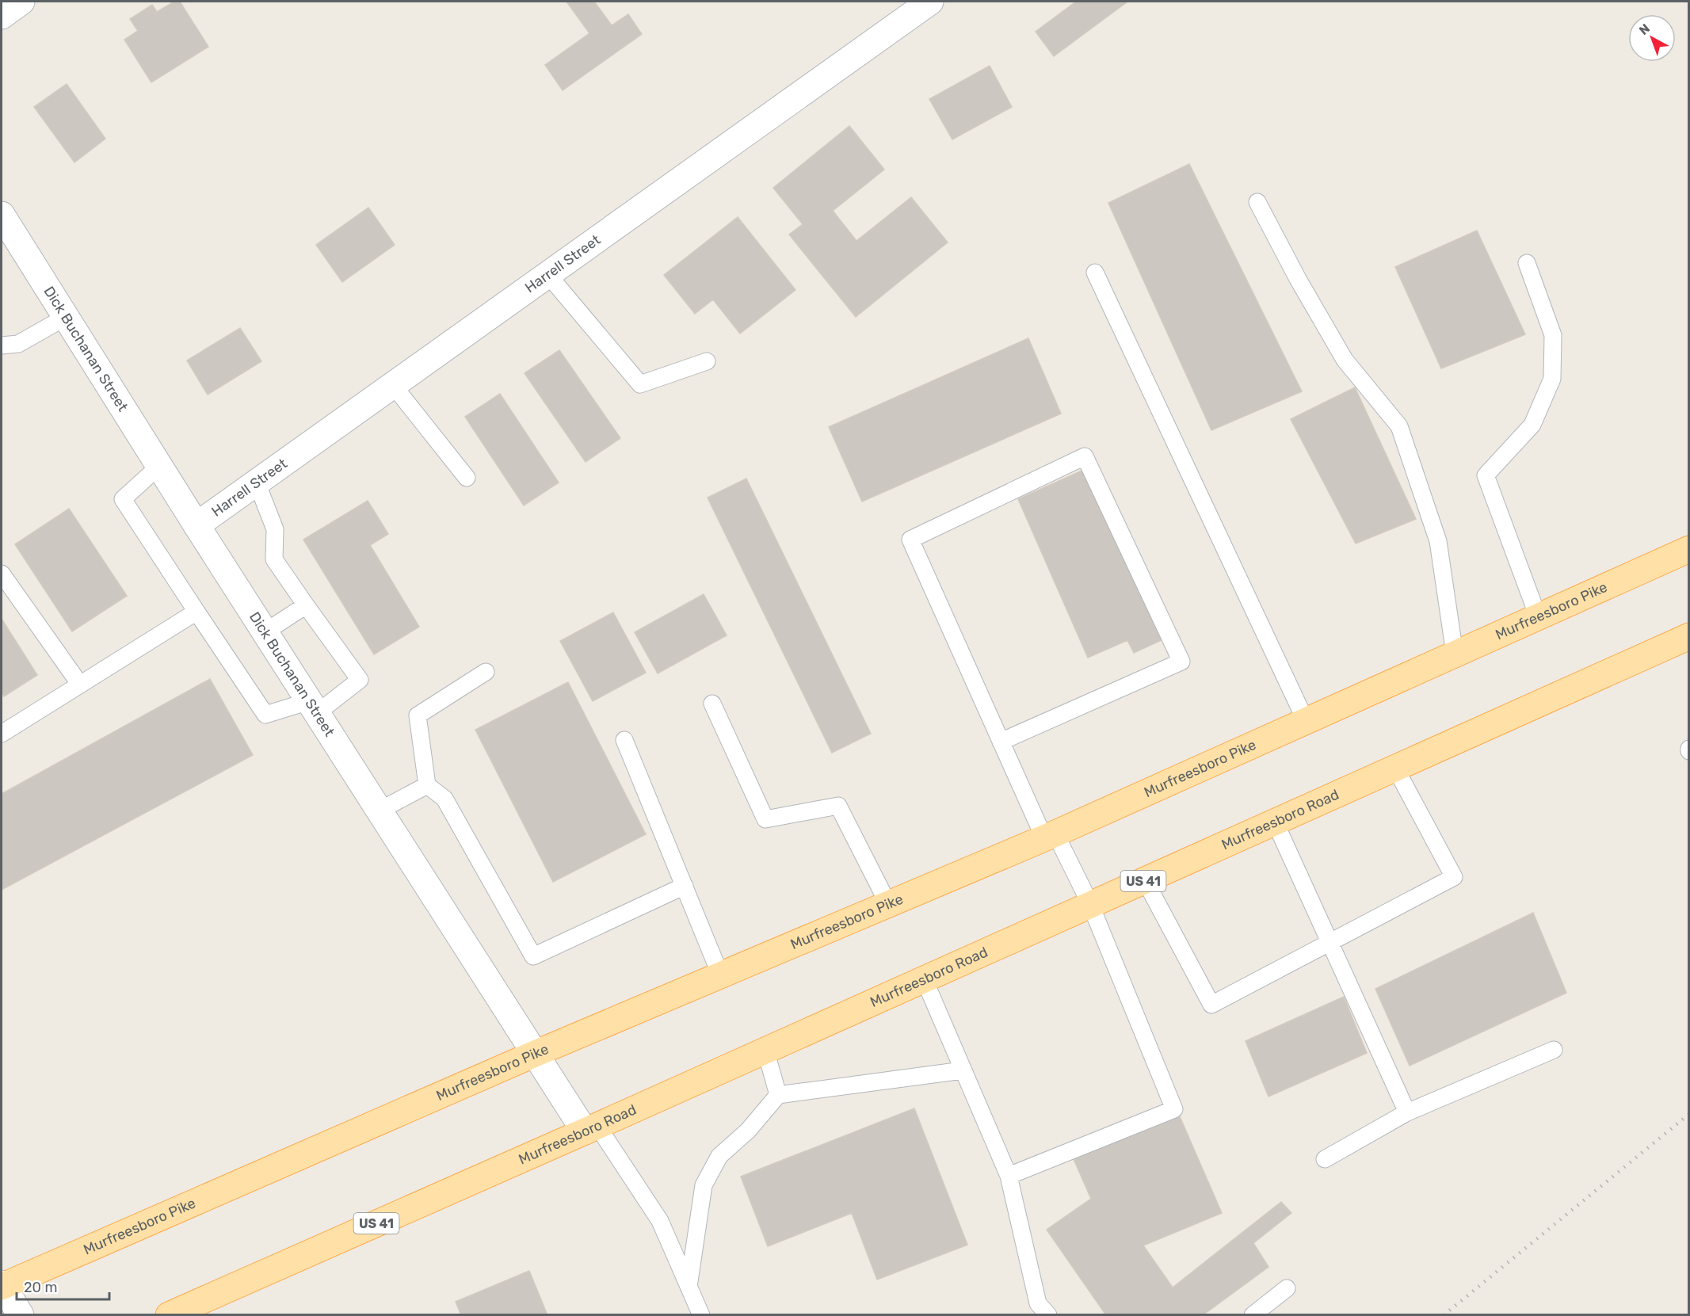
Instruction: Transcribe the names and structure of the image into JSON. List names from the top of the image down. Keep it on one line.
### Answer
{"streets":{"main road":["Murfreesboro Pike","Murfreesboro Road","US 41"],"street":["Harrell Street","Dick Buchanan Street"]},"crossings":[["Harrell Street","Dick Buchanan Street"],["Dick Buchanan Street","Murfreesboro Pike"],["Dick Buchanan Street","Murfreesboro Road"]],"scale_bar":"20 m","north":"top left"}
